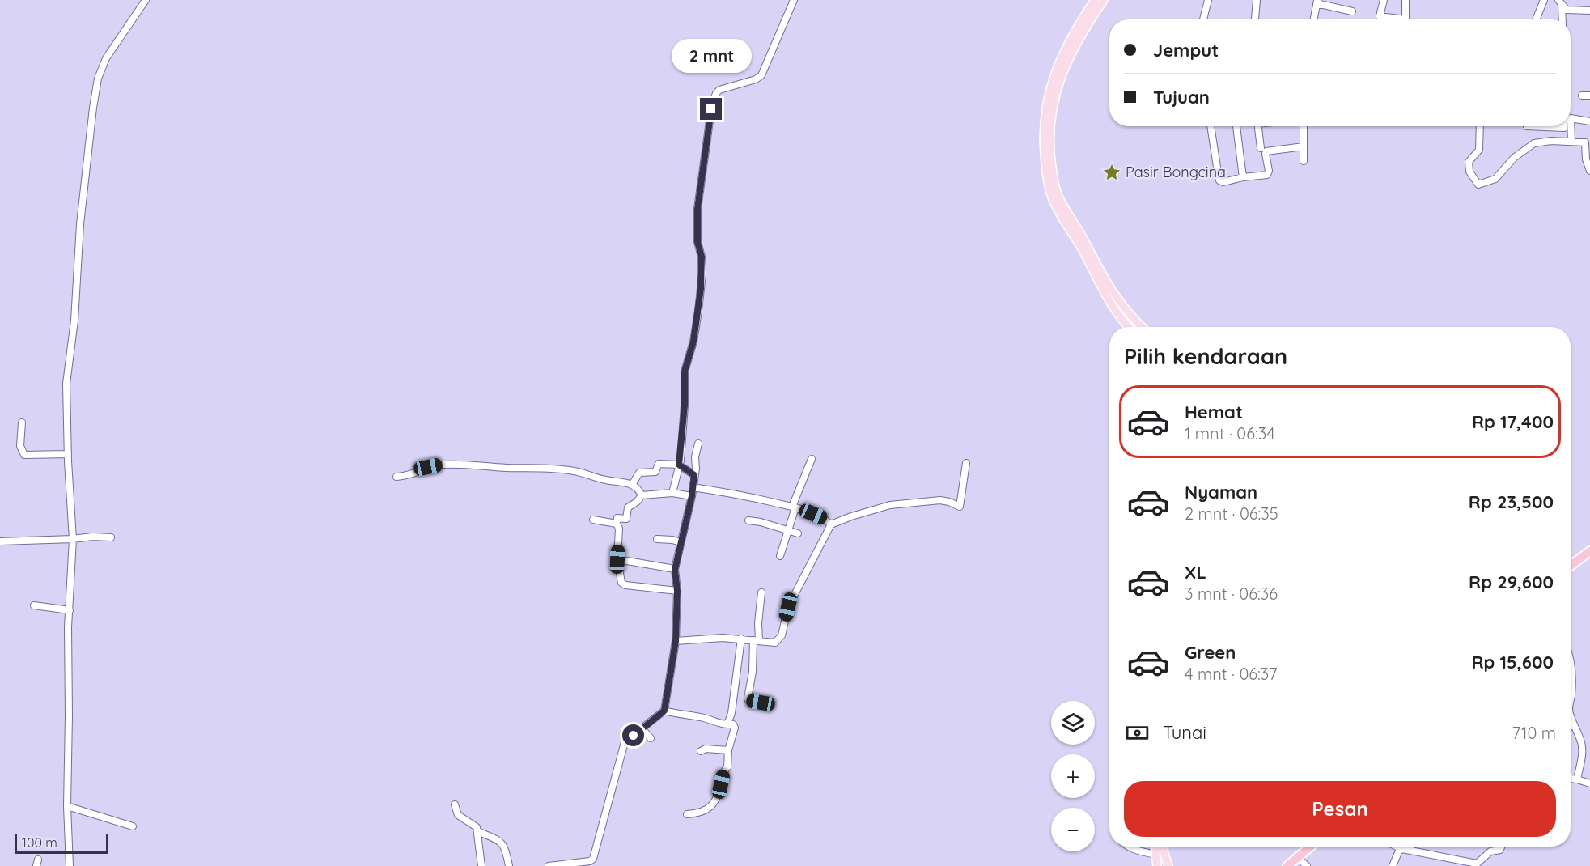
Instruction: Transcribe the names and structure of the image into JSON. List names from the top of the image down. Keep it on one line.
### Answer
{"places":{"place":["Pasir Bongcina"]},"scale_bar":"100 m","page":{"banner":["Jemput","Tujuan"],"bubble":"2 mnt","heading":"Pilih kendaraan","list":[{"name":"Hemat","note":"1 mnt · 06:34","value":"Rp 17,400"},{"name":"Nyaman","note":"2 mnt · 06:35","value":"Rp 23,500"},{"name":"XL","note":"3 mnt · 06:36","value":"Rp 29,600"},{"name":"Green","note":"4 mnt · 06:37","value":"Rp 15,600"}],"map_buttons":["+","−"],"pay":["Tunai","710 m"],"buttons":"Pesan","scale":"100 m"}}
